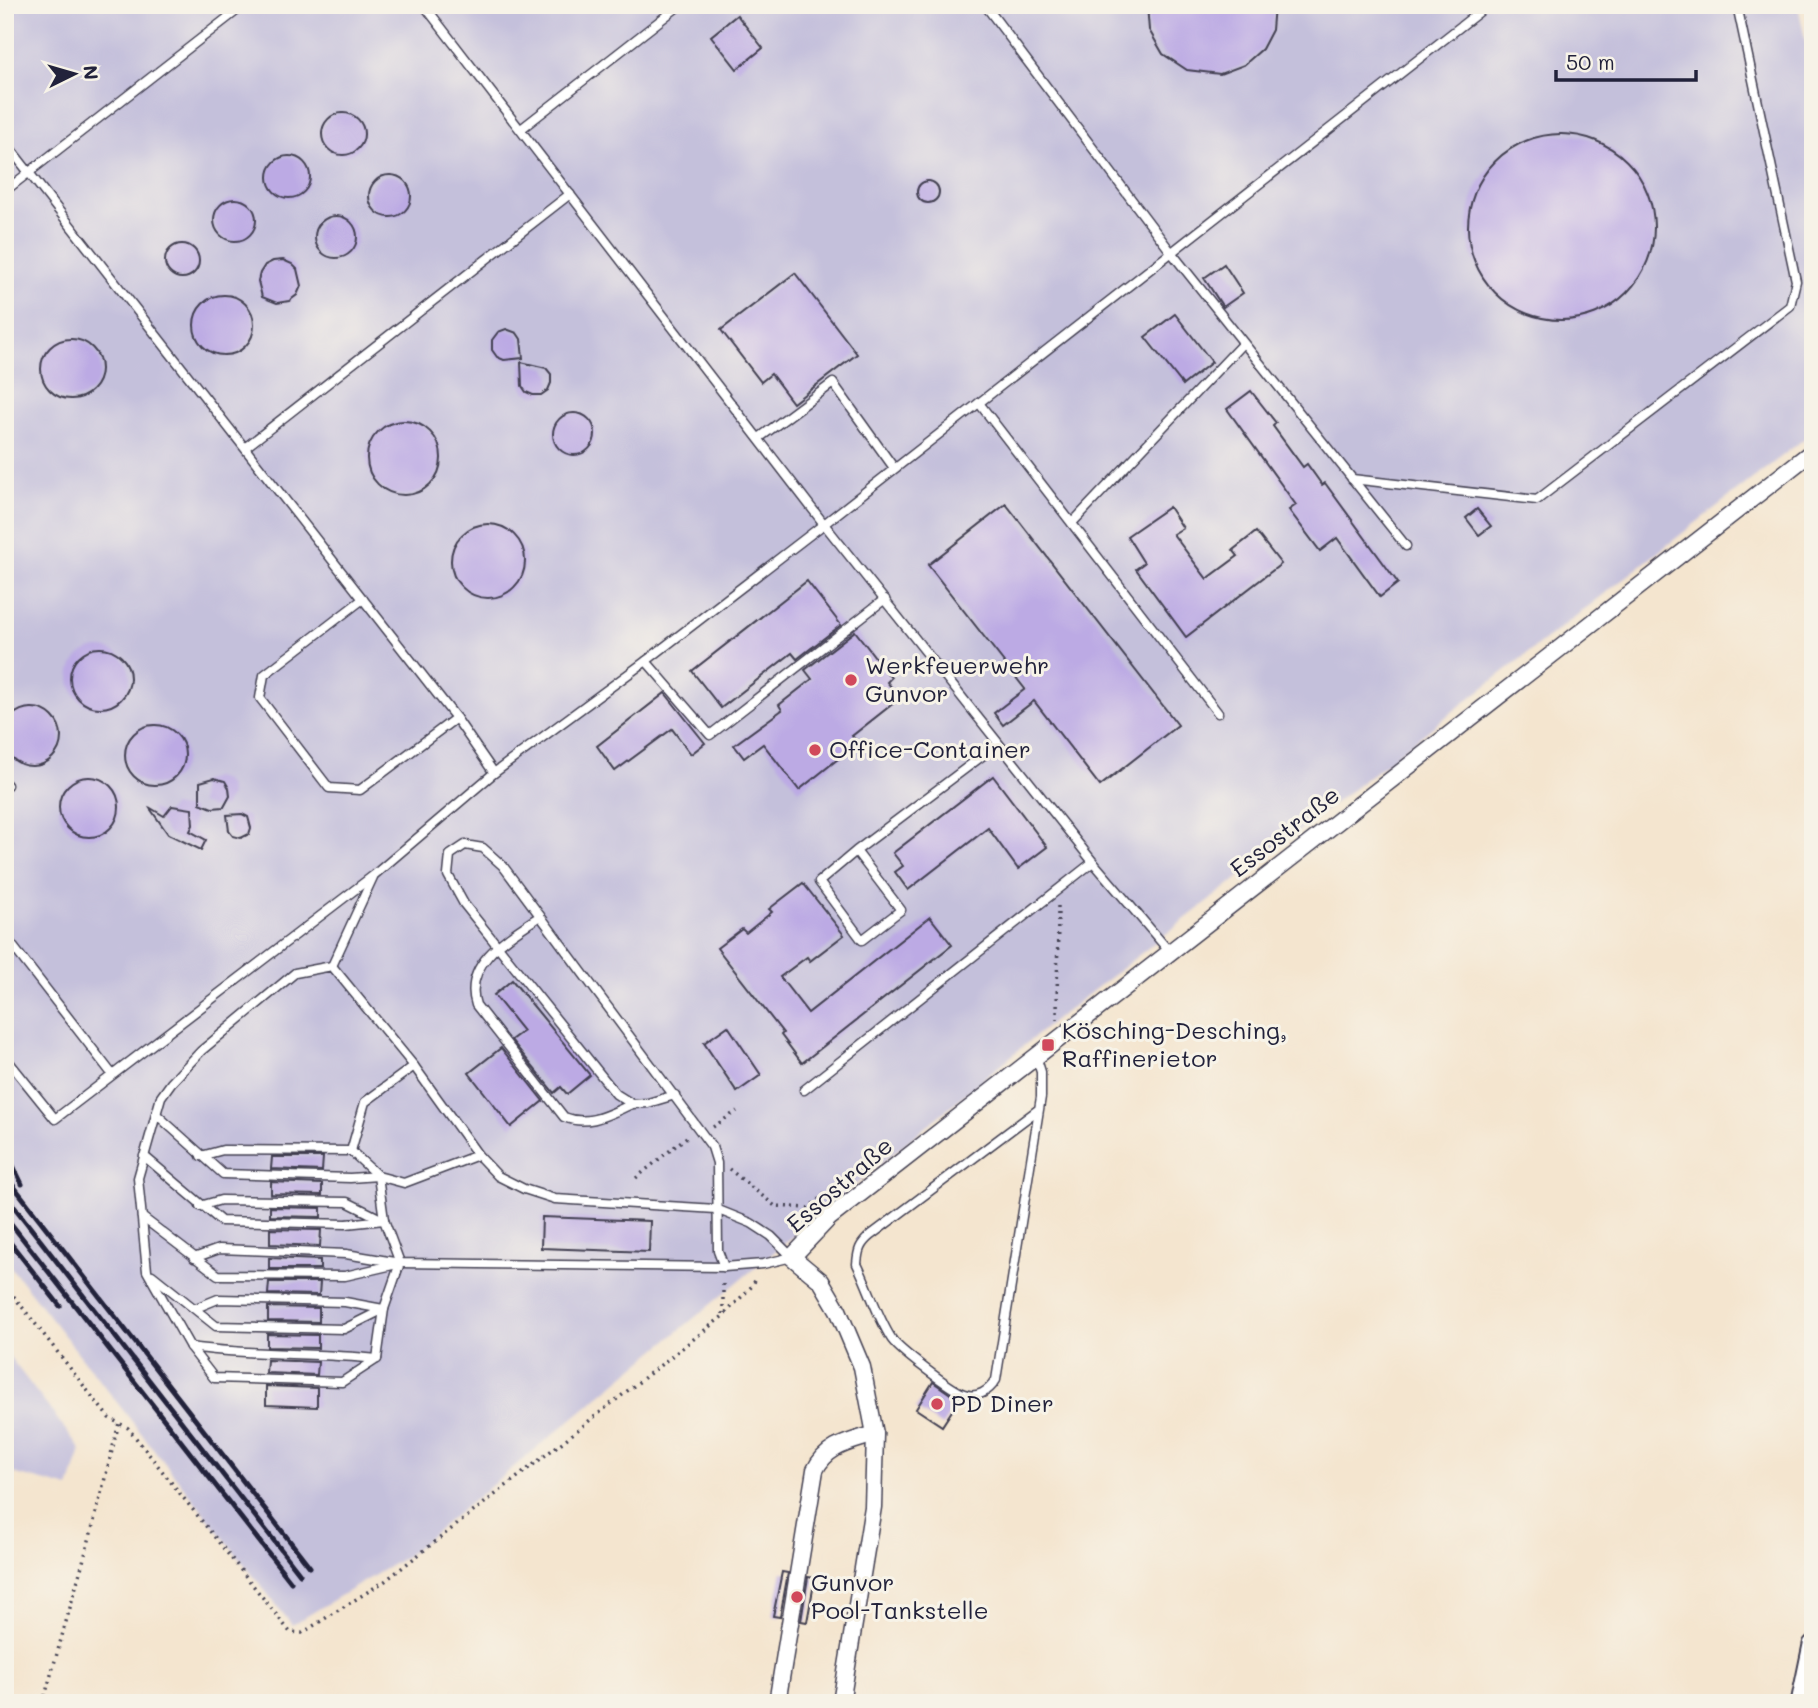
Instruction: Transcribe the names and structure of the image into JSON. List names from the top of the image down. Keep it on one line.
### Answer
{"streets":{"street":["Essostraße"]},"places":{"other":["Werkfeuerwehr Gunvor","Office-Container","PD Diner","Gunvor Pool-Tankstelle"],"transit":["Kösching-Desching, Raffinerietor"]},"scale_bar":"50 m","north":"right"}
